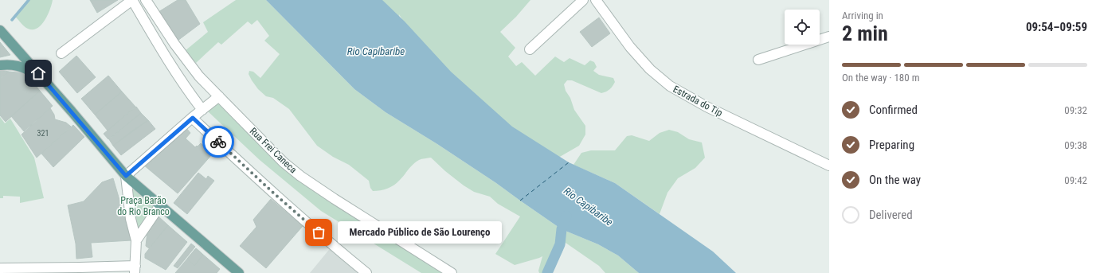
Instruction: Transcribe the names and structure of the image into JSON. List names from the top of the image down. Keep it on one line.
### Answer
{"streets":{"street":["Estrada do Tip","Rua Frei Caneca"]},"water":["Rio Capibaribe"],"parks":["Praça Barão do Rio Branco"],"places":["Mercado Público de São Lourenço"],"house_numbers":["321"],"page":{"heading":["2 min","Arriving in","09:54–09:59"],"bar":"On the way · 180 m","list":[["Confirmed","09:32"],["Preparing","09:38"],["On the way","09:42"],"Delivered"],"bubble":"Mercado Público de São Lourenço"}}
